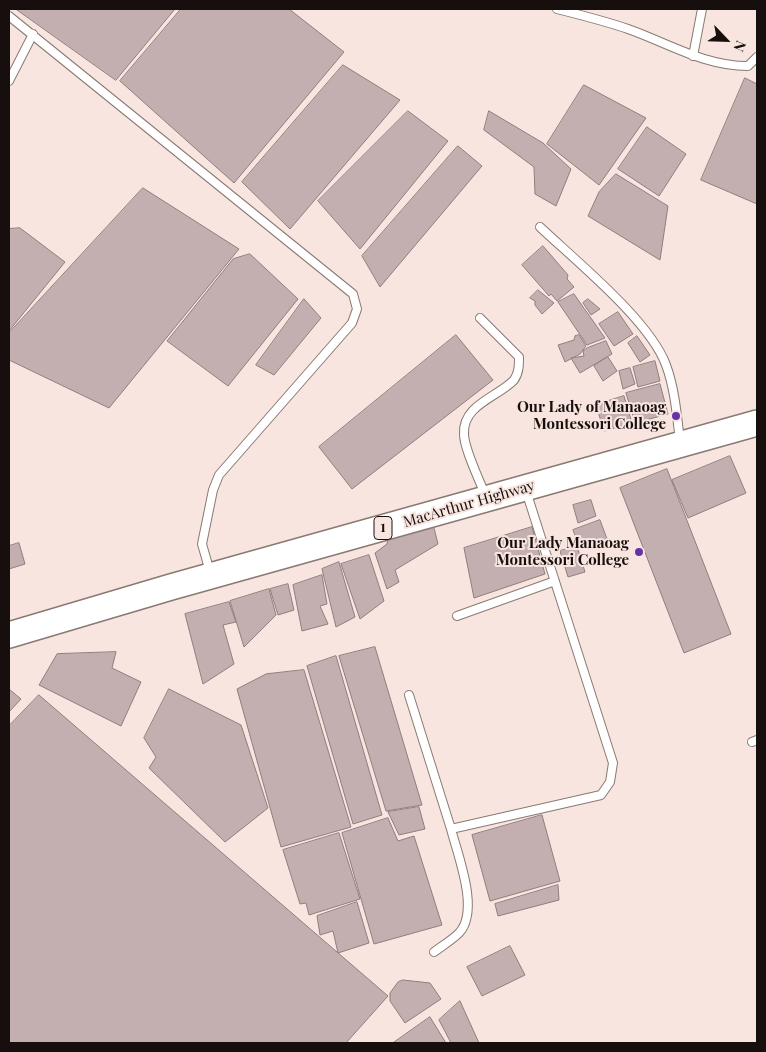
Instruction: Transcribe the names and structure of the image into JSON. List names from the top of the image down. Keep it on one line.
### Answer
{"streets":{"highway":["MacArthur Highway","1"]},"places":["Our Lady of Manaoag Montessori College","Our Lady Manaoag Montessori College"],"north":"bottom right"}
